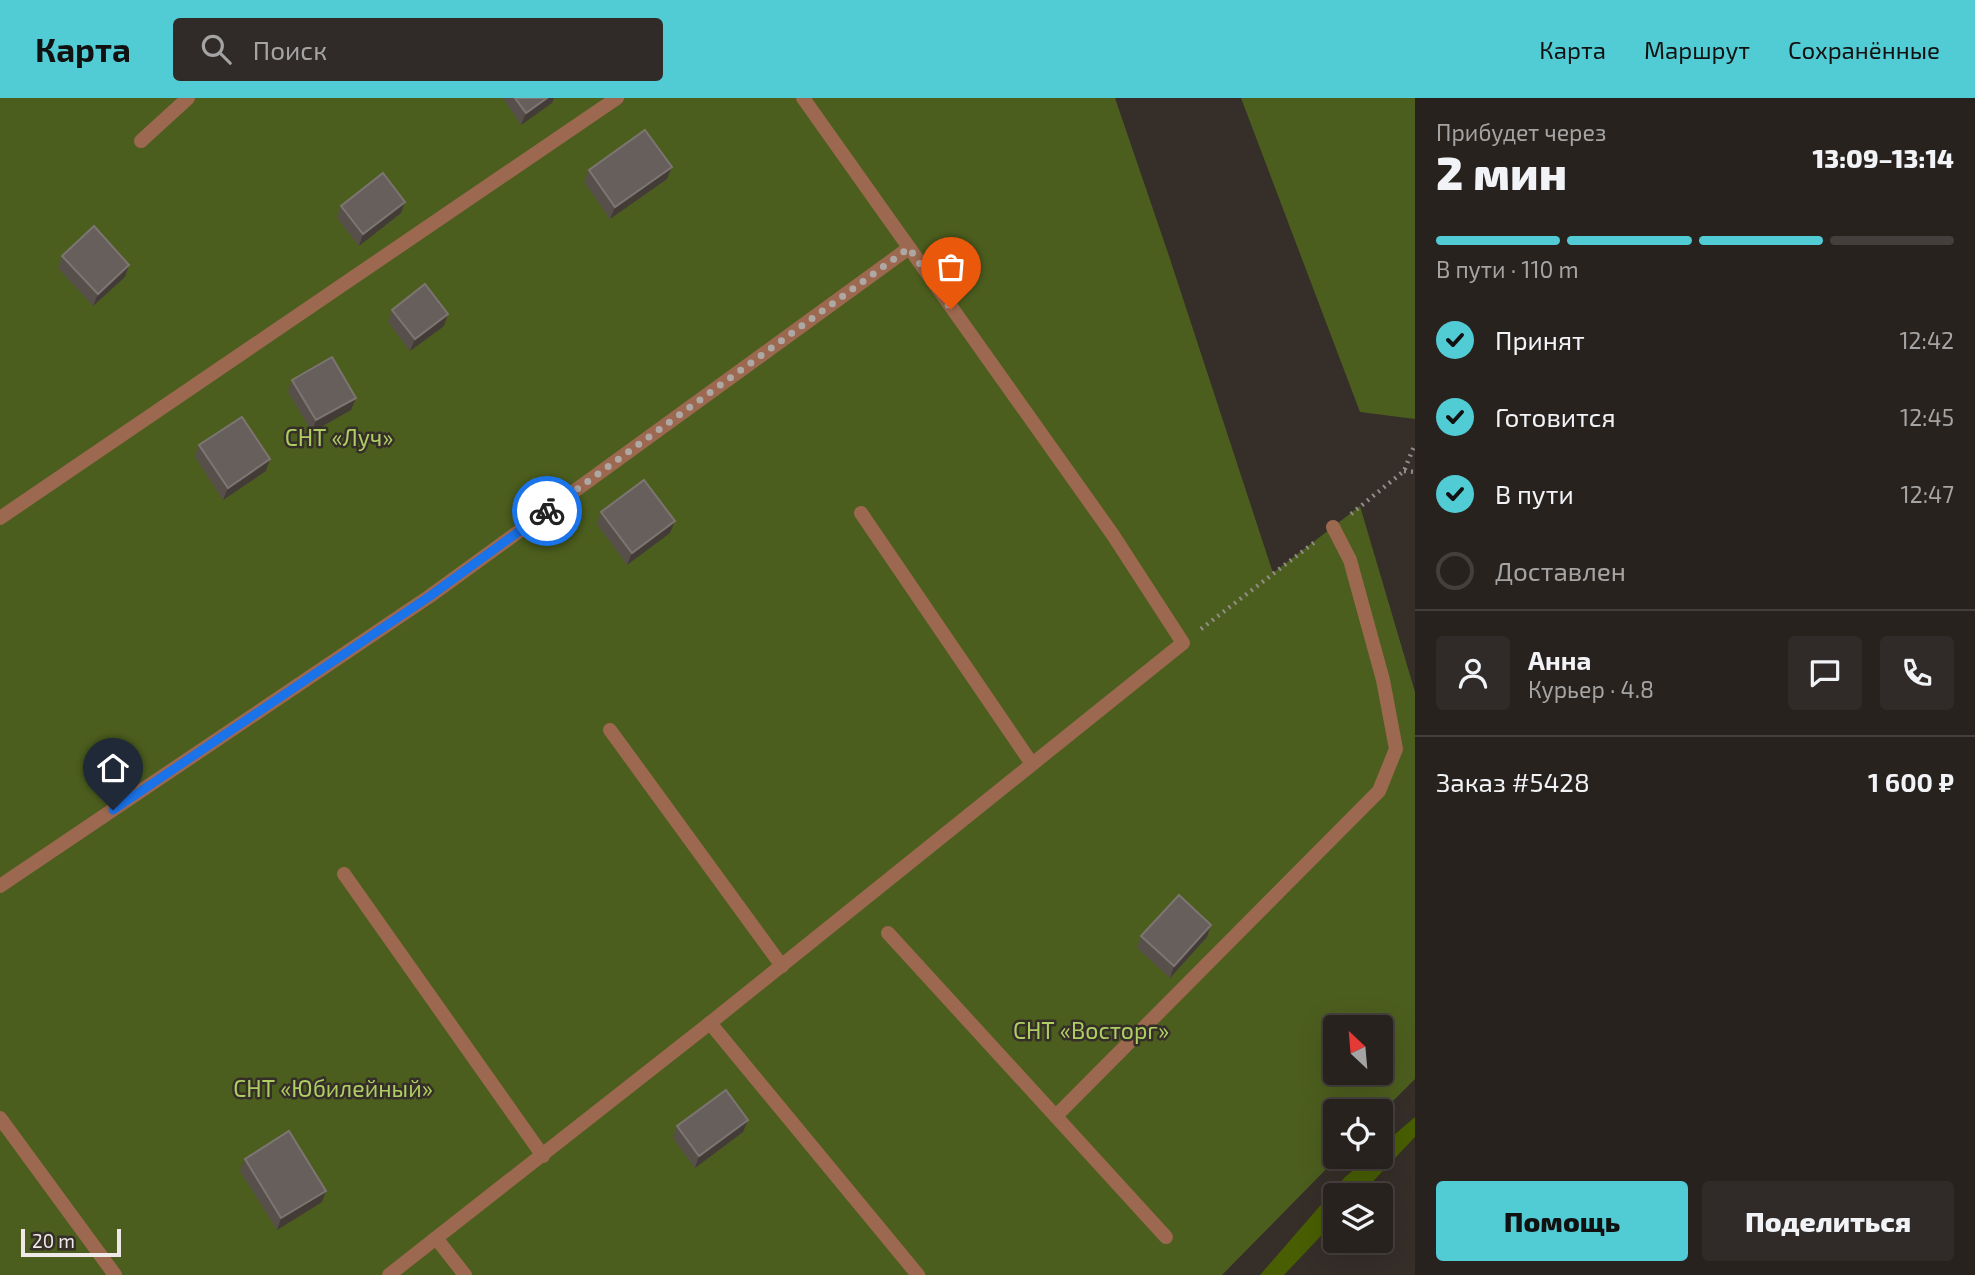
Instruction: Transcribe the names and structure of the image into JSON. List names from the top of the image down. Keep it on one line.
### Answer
{"parks":["СНТ «Луч»","СНТ «Восторг»","СНТ «Юбилейный»"],"scale_bar":"20 m","north":"top left","page":{"header":"Карта","search":"Поиск","nav":["Карта","Маршрут","Сохранённые"],"heading":["2 мин","Прибудет через","13:09–13:14"],"panel":["Анна","Курьер · 4.8","Заказ #5428","1 600 ₽"],"bar":"В пути · 110 m","list":[["Принят","12:42"],["Готовится","12:45"],["В пути","12:47"],"Доставлен"],"buttons":["Помощь","Поделиться"],"scale":"20 m"}}
